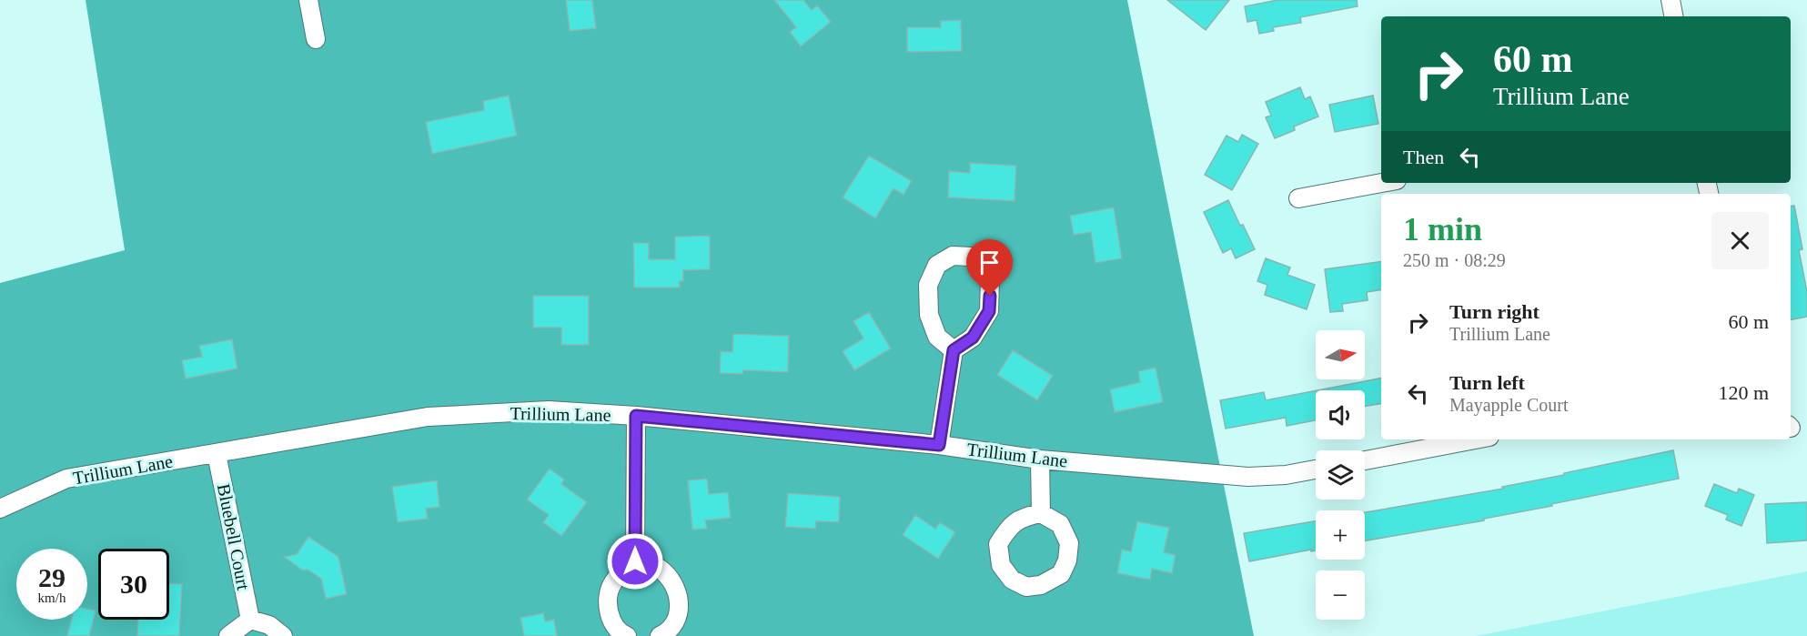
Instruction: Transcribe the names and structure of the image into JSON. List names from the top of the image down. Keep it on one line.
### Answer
{"streets":{"street":["Trillium Lane","Bluebell Court"]},"crossings":[["Trillium Lane","Bluebell Court"]],"north":"right","page":{"turn":["60 m","Trillium Lane"],"then":"Then","heading":["1 min","250 m · 08:29"],"list":[{"name":"Turn right","note":"Trillium Lane","value":"60 m"},{"name":"Turn left","note":"Mayapple Court","value":"120 m"}],"map_buttons":["+","−"],"speed":"29 km/h","limit":"30"}}
